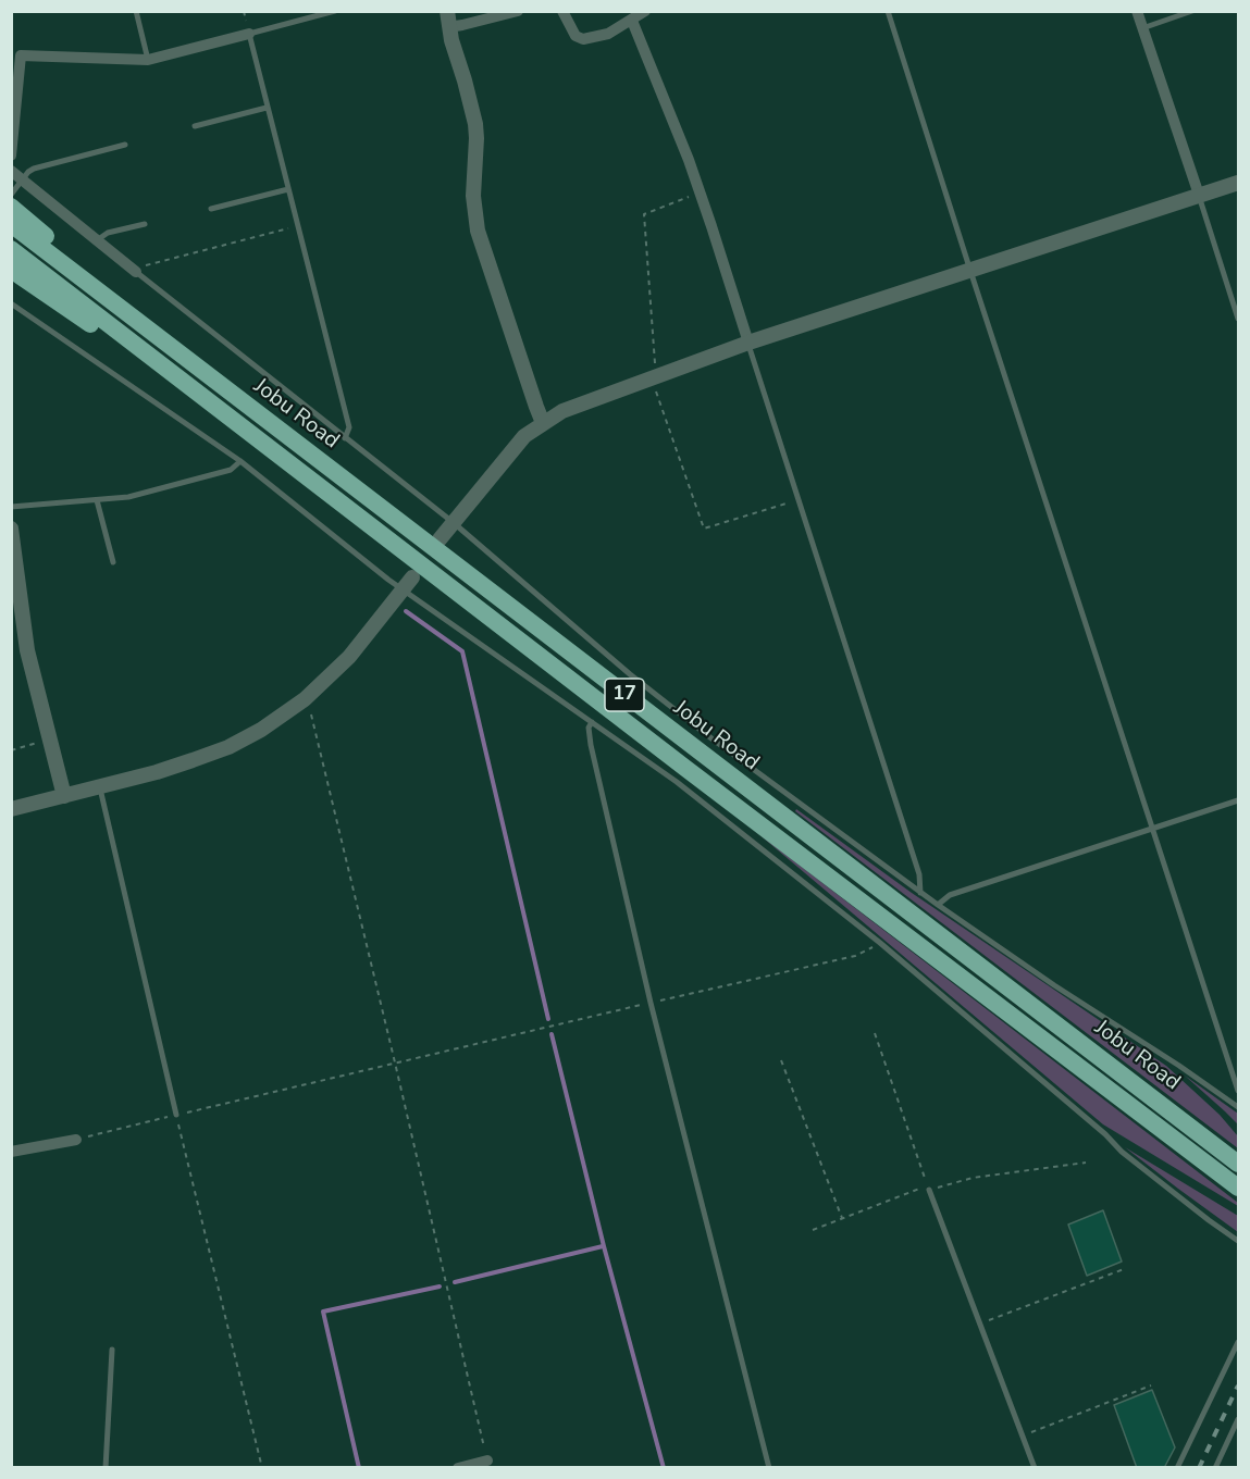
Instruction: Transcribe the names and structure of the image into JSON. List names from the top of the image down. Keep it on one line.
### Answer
{"streets":{"highway":["Jobu Road","17"]}}
